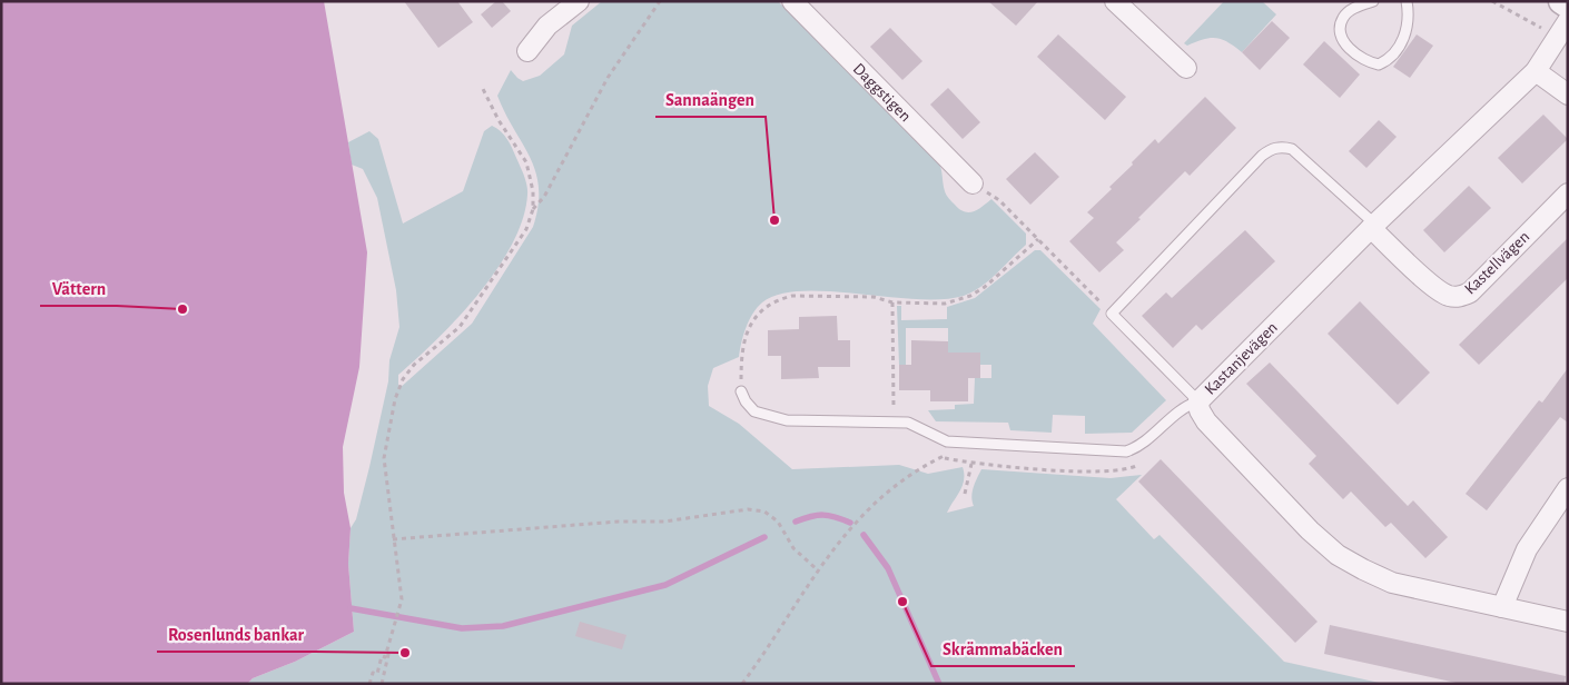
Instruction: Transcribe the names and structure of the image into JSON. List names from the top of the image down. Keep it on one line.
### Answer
{"streets":{"street":["Daggstigen","Kastellvägen","Kastanjevägen"]},"crossings":[["Kastellvägen","Kastanjevägen"]],"places":["Sannaängen","Vättern","Skrämmabäcken","Rosenlunds bankar"]}
